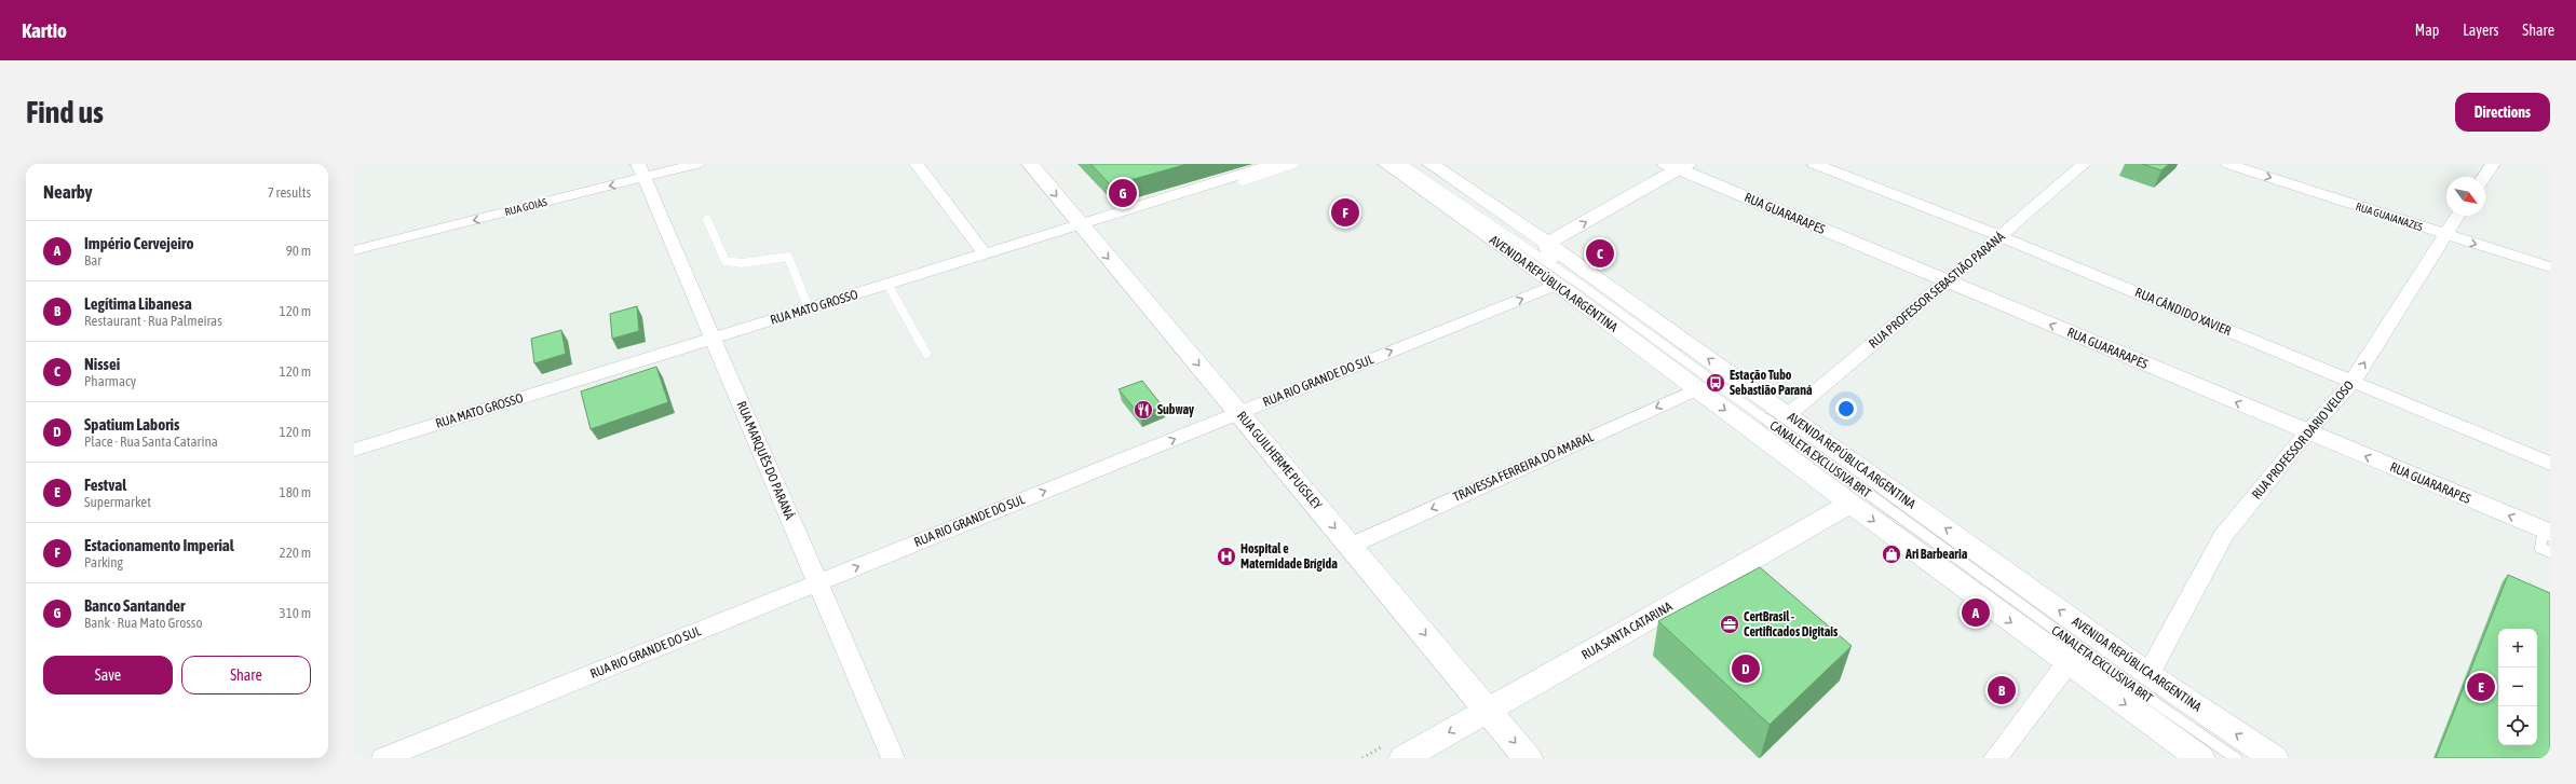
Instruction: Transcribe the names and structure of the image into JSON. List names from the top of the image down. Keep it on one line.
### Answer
{"streets":{"street":["RUA GOIÁS","RUA GUARARAPES","RUA GUAIANAZES","AVENIDA REPÚBLICA ARGENTINA","RUA PROFESSOR SEBASTIÃO PARANÁ","RUA MATO GROSSO","RUA CÂNDIDO XAVIER","RUA RIO GRANDE DO SUL","RUA PROFESSOR DARIO VELOSO","RUA MARQUÊS DO PARANÁ","RUA GUILHERME PUGSLEY","TRAVESSA FERREIRA DO AMARAL","RUA SANTA CATARINA"],"lane":["CANALETA EXCLUSIVA BRT"]},"crossings":[["RUA GOIÁS","RUA MARQUÊS DO PARANÁ"],["RUA GUARARAPES","RUA PROFESSOR SEBASTIÃO PARANÁ"],["RUA GUARARAPES","RUA PROFESSOR DARIO VELOSO"],["RUA GUAIANAZES","RUA PROFESSOR DARIO VELOSO"],["AVENIDA REPÚBLICA ARGENTINA","RUA PROFESSOR SEBASTIÃO PARANÁ"],["AVENIDA REPÚBLICA ARGENTINA","RUA RIO GRANDE DO SUL"],["AVENIDA REPÚBLICA ARGENTINA","RUA PROFESSOR DARIO VELOSO"],["AVENIDA REPÚBLICA ARGENTINA","CANALETA EXCLUSIVA BRT"],["AVENIDA REPÚBLICA ARGENTINA","TRAVESSA FERREIRA DO AMARAL"],["AVENIDA REPÚBLICA ARGENTINA","RUA SANTA CATARINA"],["RUA PROFESSOR SEBASTIÃO PARANÁ","RUA CÂNDIDO XAVIER"],["RUA MATO GROSSO","RUA MARQUÊS DO PARANÁ"],["RUA MATO GROSSO","RUA GUILHERME PUGSLEY"],["RUA CÂNDIDO XAVIER","RUA PROFESSOR DARIO VELOSO"],["RUA RIO GRANDE DO SUL","CANALETA EXCLUSIVA BRT"],["RUA RIO GRANDE DO SUL","RUA MARQUÊS DO PARANÁ"],["RUA RIO GRANDE DO SUL","RUA GUILHERME PUGSLEY"],["RUA GUILHERME PUGSLEY","TRAVESSA FERREIRA DO AMARAL"],["RUA GUILHERME PUGSLEY","RUA SANTA CATARINA"]],"one_way":["RUA GOIÁS","RUA GUARARAPES","RUA GUAIANAZES","RUA RIO GRANDE DO SUL","RUA GUILHERME PUGSLEY","TRAVESSA FERREIRA DO AMARAL"],"places":{"bus stop":["Estação Tubo Sebastião Paraná"],"restaurant":["Subway"],"shop":["Ari Barbearia"],"hospital":["Hospital e Maternidade Brígida"],"office":["CertBrasil - Certificados Digitais"]},"north":"bottom right","page":{"header":"Kartio","nav":["Map","Layers","Share"],"buttons":["Directions",["Save","Share"]],"title":"Find us","heading":["Nearby","7 results"],"pins":["G","F","C","A","D","E","B"],"list":[{"mark":"A","name":"Império Cervejeiro","note":"Bar","value":"90 m"},{"mark":"B","name":"Legítima Libanesa","note":"Restaurant · Rua Palmeiras","value":"120 m"},{"mark":"C","name":"Nissei","note":"Pharmacy","value":"120 m"},{"mark":"D","name":"Spatium Laboris","note":"Place · Rua Santa Catarina","value":"120 m"},{"mark":"E","name":"Festval","note":"Supermarket","value":"180 m"},{"mark":"F","name":"Estacionamento Imperial","note":"Parking","value":"220 m"},{"mark":"G","name":"Banco Santander","note":"Bank · Rua Mato Grosso","value":"310 m"}],"map_buttons":["+","−"]}}
